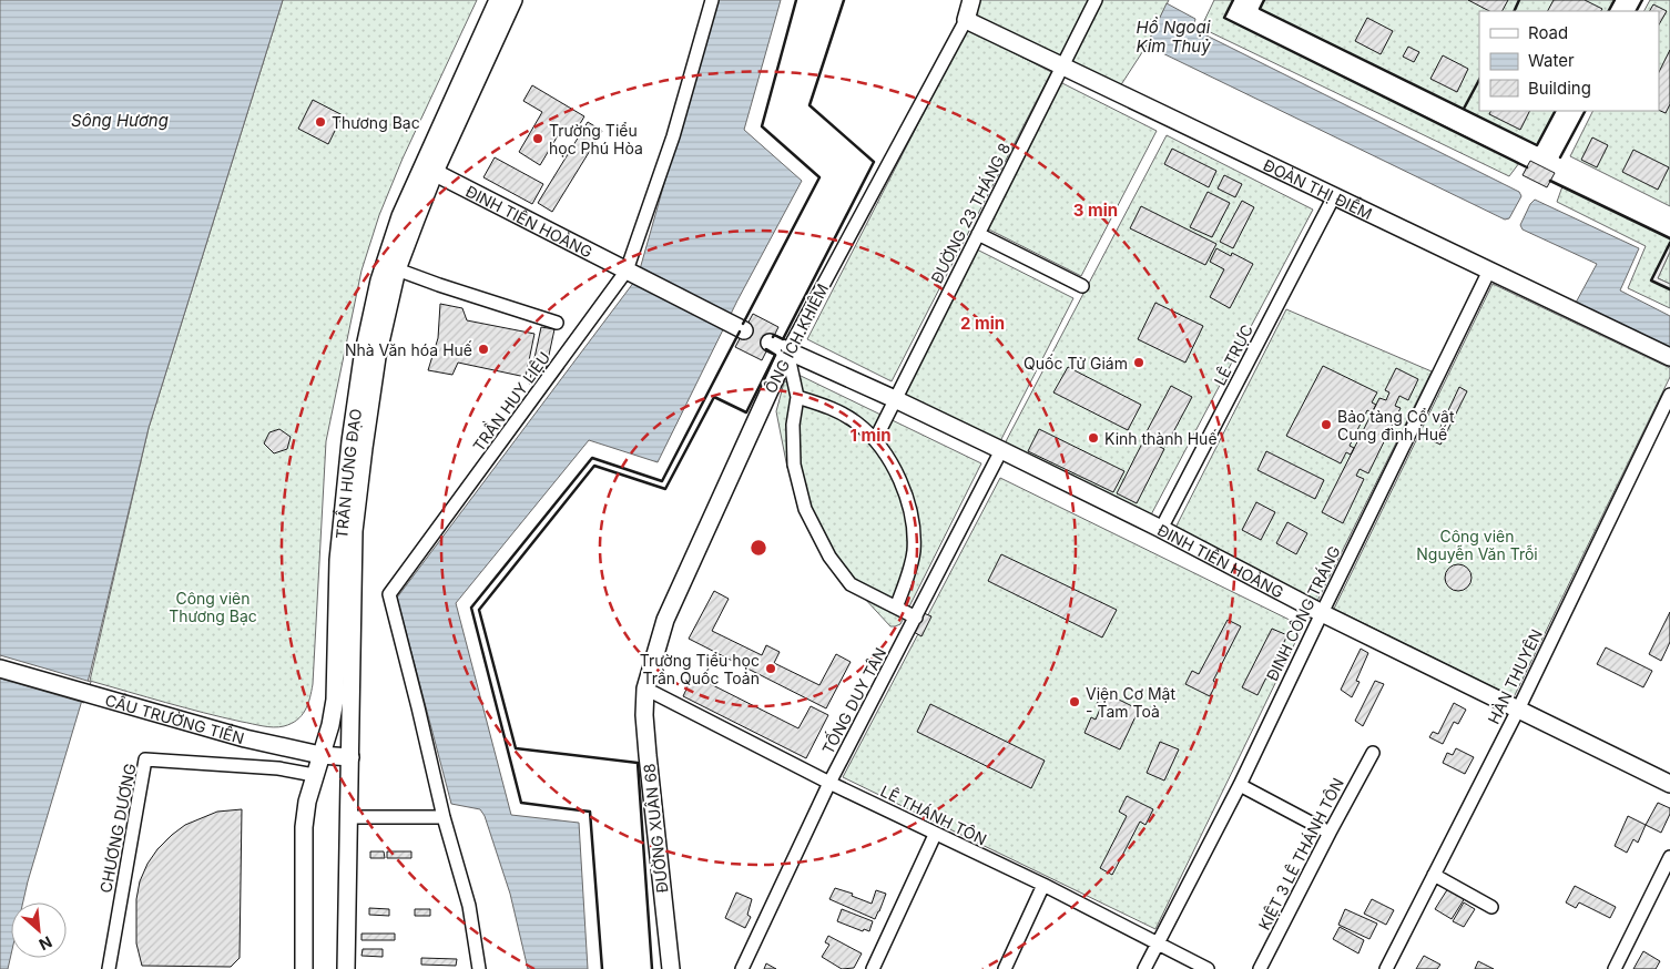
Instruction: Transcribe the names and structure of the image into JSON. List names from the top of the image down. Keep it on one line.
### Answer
{"streets":{"main road":["ĐOÀN THỊ ĐIỂM","ĐINH TIÊN HOÀNG","ÔNG ÍCH KHIÊM","TRẦN HƯNG ĐẠO","CẦU TRƯỜNG TIỀN","ĐƯỜNG XUÂN 68"],"street":["ĐƯỜNG 23 THÁNG 8","LÊ TRỰC","TRẦN HUY LIỆU","ĐINH CÔNG TRÁNG","HÀN THUYÊN","TỐNG DUY TÂN","LÊ THÁNH TÔN","CHƯƠNG DƯƠNG","KIỆT 3 LÊ THÁNH TÔN"]},"crossings":[["ĐOÀN THỊ ĐIỂM","ĐƯỜNG 23 THÁNG 8"],["ĐOÀN THỊ ĐIỂM","ÔNG ÍCH KHIÊM"],["ĐOÀN THỊ ĐIỂM","LÊ TRỰC"],["ĐOÀN THỊ ĐIỂM","ĐINH CÔNG TRÁNG"],["ĐƯỜNG 23 THÁNG 8","ĐINH TIÊN HOÀNG"],["ĐINH TIÊN HOÀNG","ÔNG ÍCH KHIÊM"],["ĐINH TIÊN HOÀNG","LÊ TRỰC"],["ĐINH TIÊN HOÀNG","TRẦN HUY LIỆU"],["ĐINH TIÊN HOÀNG","TRẦN HƯNG ĐẠO"],["ĐINH TIÊN HOÀNG","ĐINH CÔNG TRÁNG"],["ĐINH TIÊN HOÀNG","HÀN THUYÊN"],["ĐINH TIÊN HOÀNG","TỐNG DUY TÂN"],["ÔNG ÍCH KHIÊM","LÊ THÁNH TÔN"],["ÔNG ÍCH KHIÊM","ĐƯỜNG XUÂN 68"],["TRẦN HƯNG ĐẠO","CẦU TRƯỜNG TIỀN"],["TRẦN HƯNG ĐẠO","CHƯƠNG DƯƠNG"],["ĐINH CÔNG TRÁNG","LÊ THÁNH TÔN"],["TỐNG DUY TÂN","LÊ THÁNH TÔN"],["LÊ THÁNH TÔN","ĐƯỜNG XUÂN 68"]],"water":["Hồ Ngoại Kim Thuỷ","Sông Hương"],"parks":["Công viên Nguyễn Văn Trỗi","Công viên Thương Bạc"],"places":["Thương Bạc","Trường Tiểu học Phú Hòa","Nhà Văn hóa Huế","Quốc Tử Giám","Bảo tàng Cổ vật Cung đình Huế","Kinh thành Huế","Trường Tiểu học Trần Quốc Toản","Viện Cơ Mật - Tam Toà"],"legend":["Road","Water","Building"],"north":"bottom right","rings":["3 min","2 min","1 min"]}
